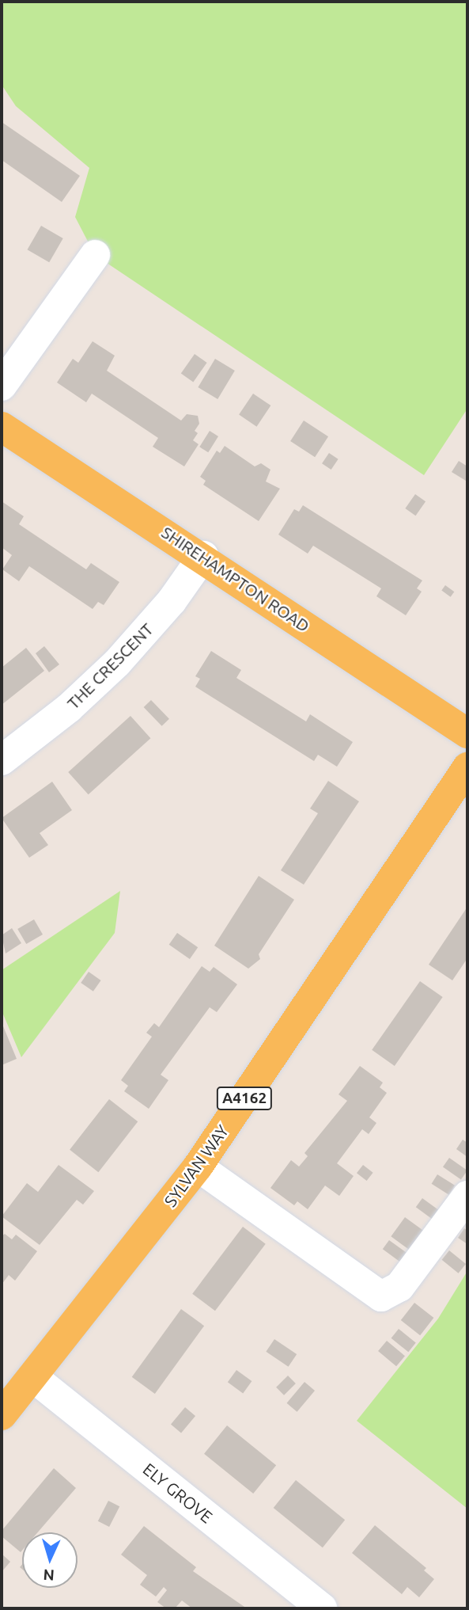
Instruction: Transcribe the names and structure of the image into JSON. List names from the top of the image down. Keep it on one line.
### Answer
{"streets":{"main road":["SHIREHAMPTON ROAD","A4162","SYLVAN WAY"],"street":["THE CRESCENT","ELY GROVE"]},"crossings":[["SHIREHAMPTON ROAD","THE CRESCENT"],["SYLVAN WAY","ELY GROVE"]],"north":"bottom"}
